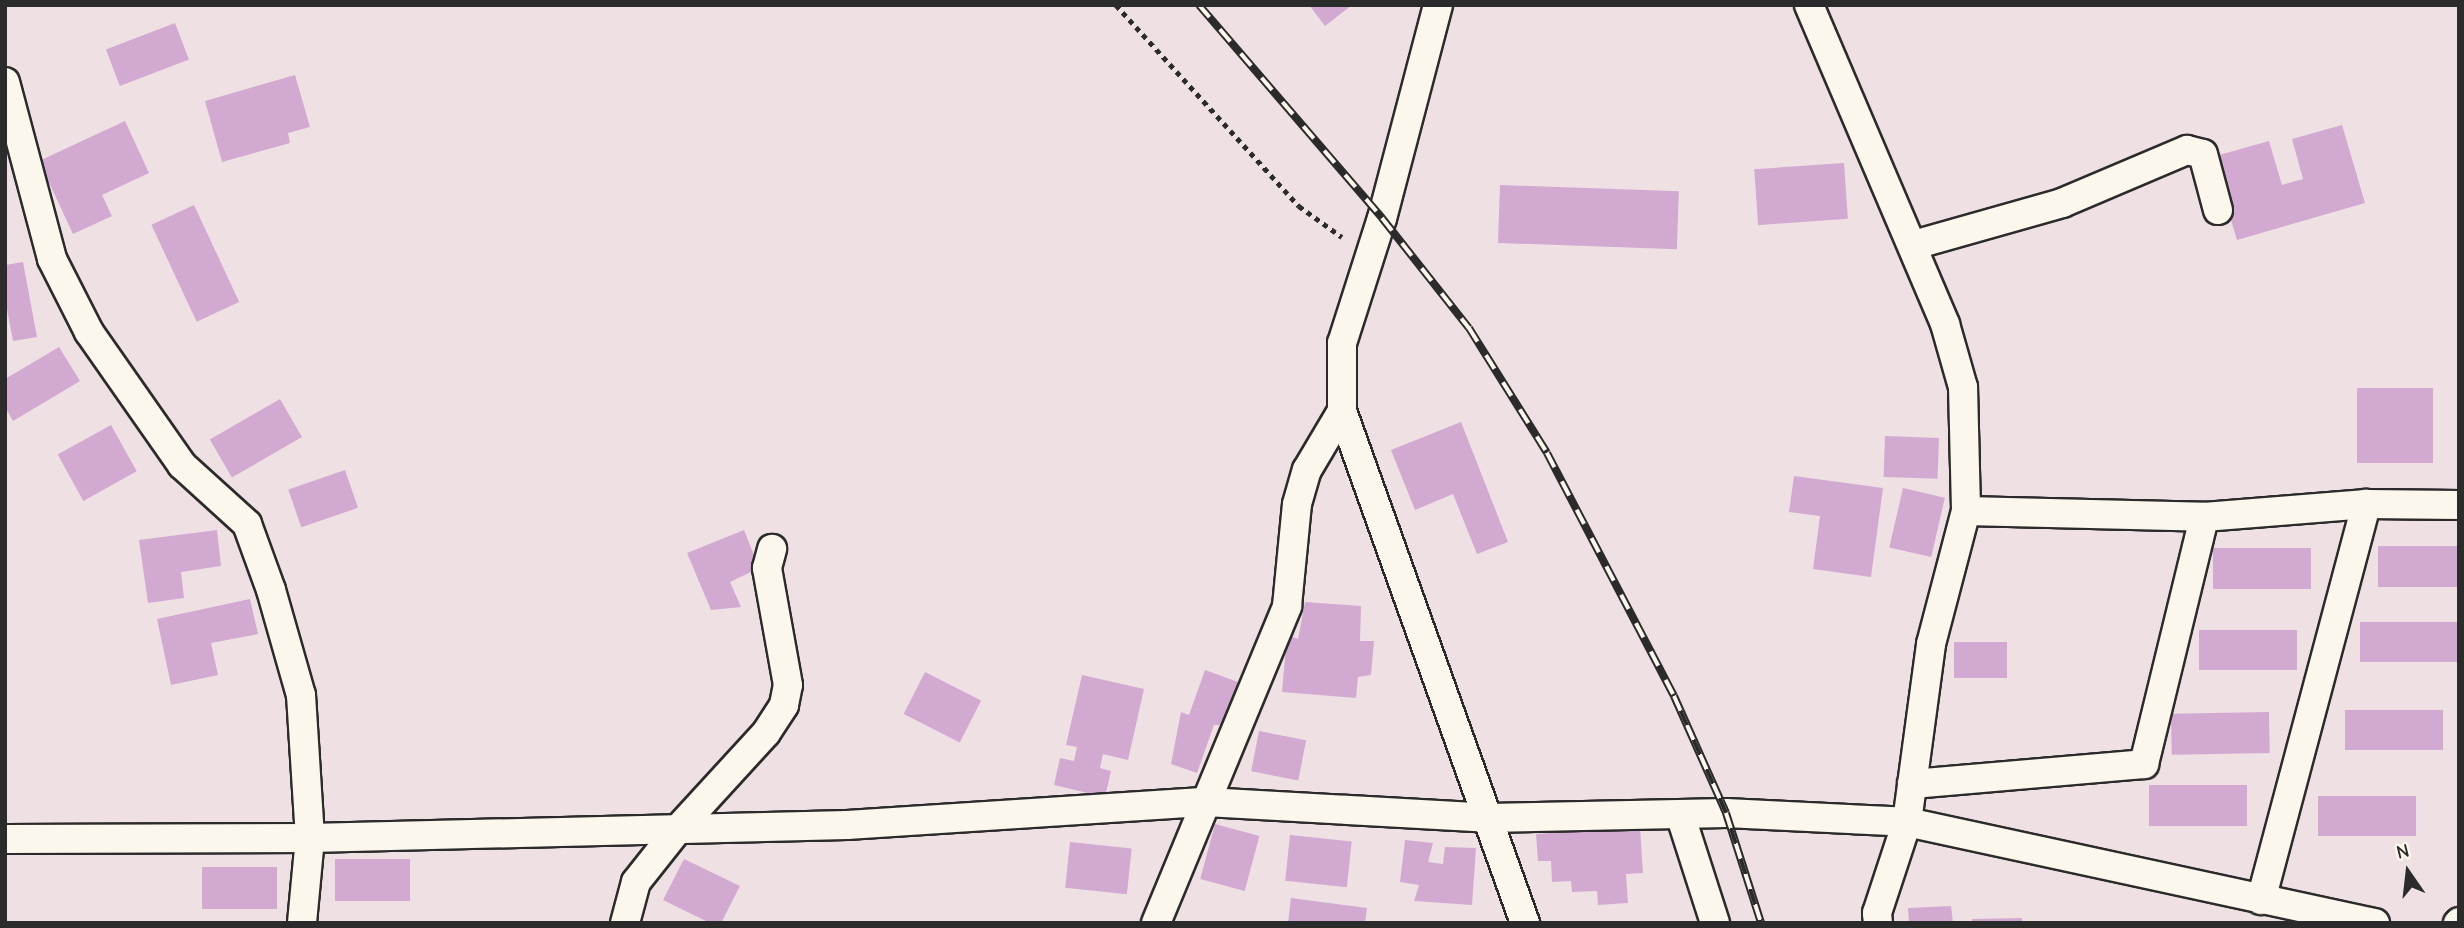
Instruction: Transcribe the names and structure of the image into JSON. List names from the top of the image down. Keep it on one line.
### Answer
{"north":"top"}
